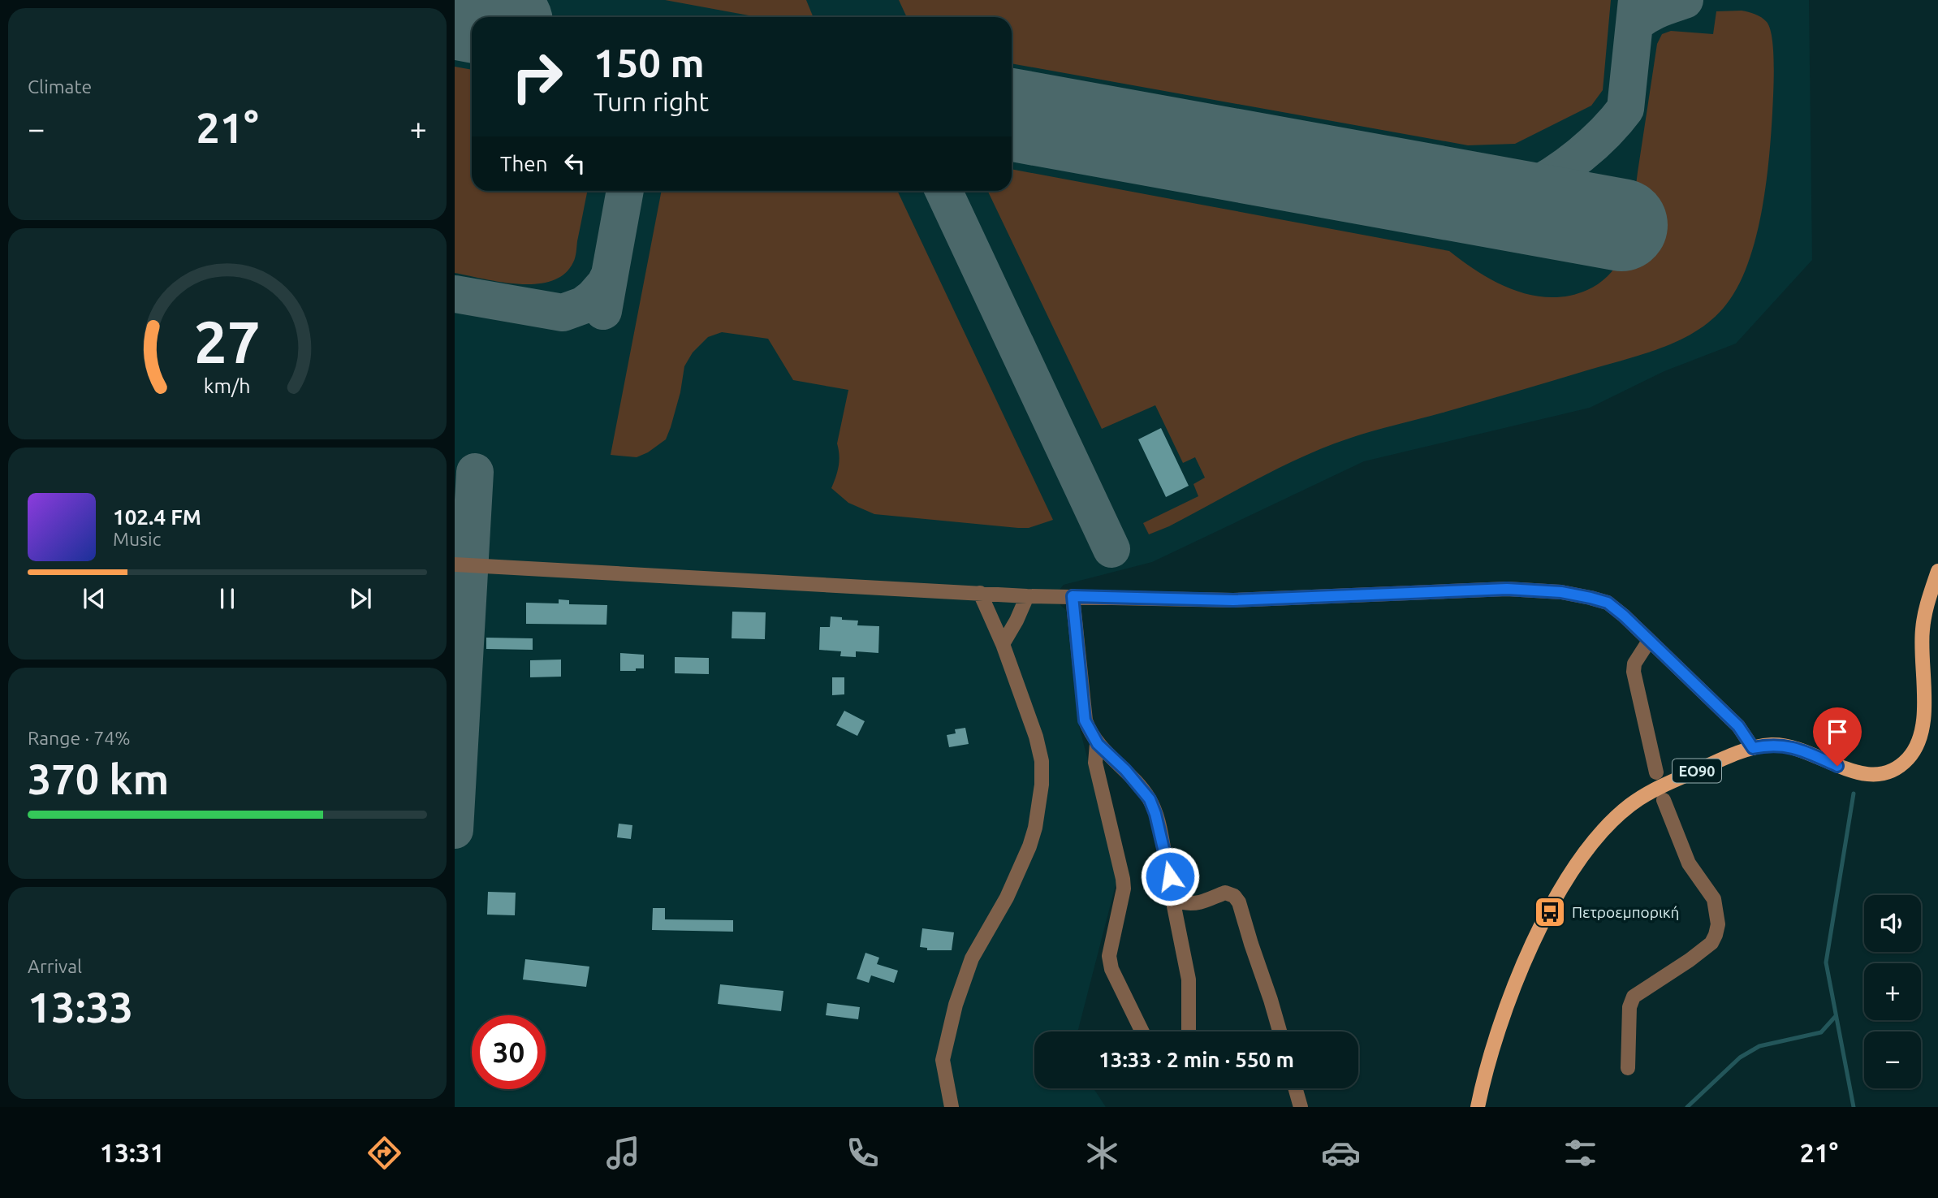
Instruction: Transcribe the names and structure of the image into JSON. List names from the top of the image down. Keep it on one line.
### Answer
{"streets":{"main road":["ΕΟ90"]},"places":{"bus stop":["Πετροεμπορική"]},"page":{"tile":["Climate",["Range · 74%","370 km"],["Arrival","13:33"]],"turn":["150 m","Turn right"],"heat":["−","21°","+"],"then":"Then","song":["102.4 FM","Music"],"map_buttons":["+","−"],"limit":"30","trip":"13:33 · 2 min · 550 m","tabs":["13:31","21°"],"gauge":["27","km/h"]}}
